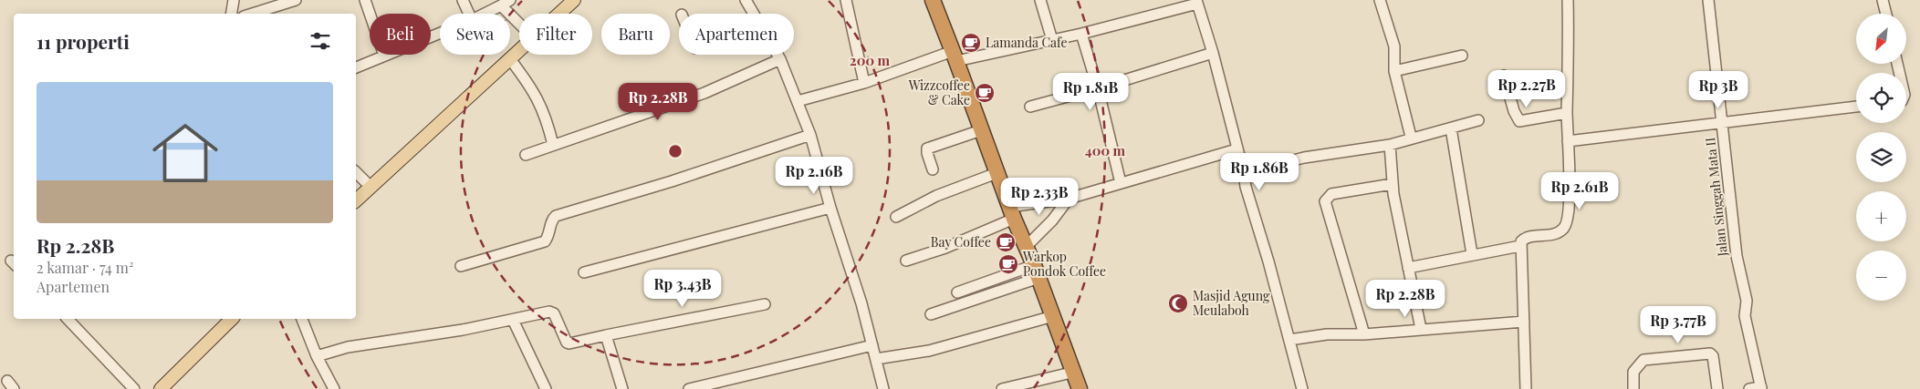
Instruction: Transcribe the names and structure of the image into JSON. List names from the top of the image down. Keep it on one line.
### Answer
{"streets":{"street":["Jalan Singgah Mata II"]},"places":{"cafe":["Lamanda Cafe","Wizzcoffee & Cake","Bay Coffee","Warkop Pondok Coffee"],"mosque":["Masjid Agung Meulaboh"]},"north":"bottom left","page":{"map_buttons":["+","−"],"chip":["Beli","Sewa","Filter","Baru","Apartemen"],"heading":"11 properti","list":[{"name":"Rp 2.28B","note":"2 kamar · 74 m² · Apartemen"}],"price":["Rp 2.27B","Rp 3B","Rp 1.81B","Rp 2.28B","Rp 1.86B","Rp 2.16B","Rp 2.61B","Rp 2.33B","Rp 3.43B","Rp 2.28B","Rp 3.77B"]},"rings":["200 m","400 m"]}
